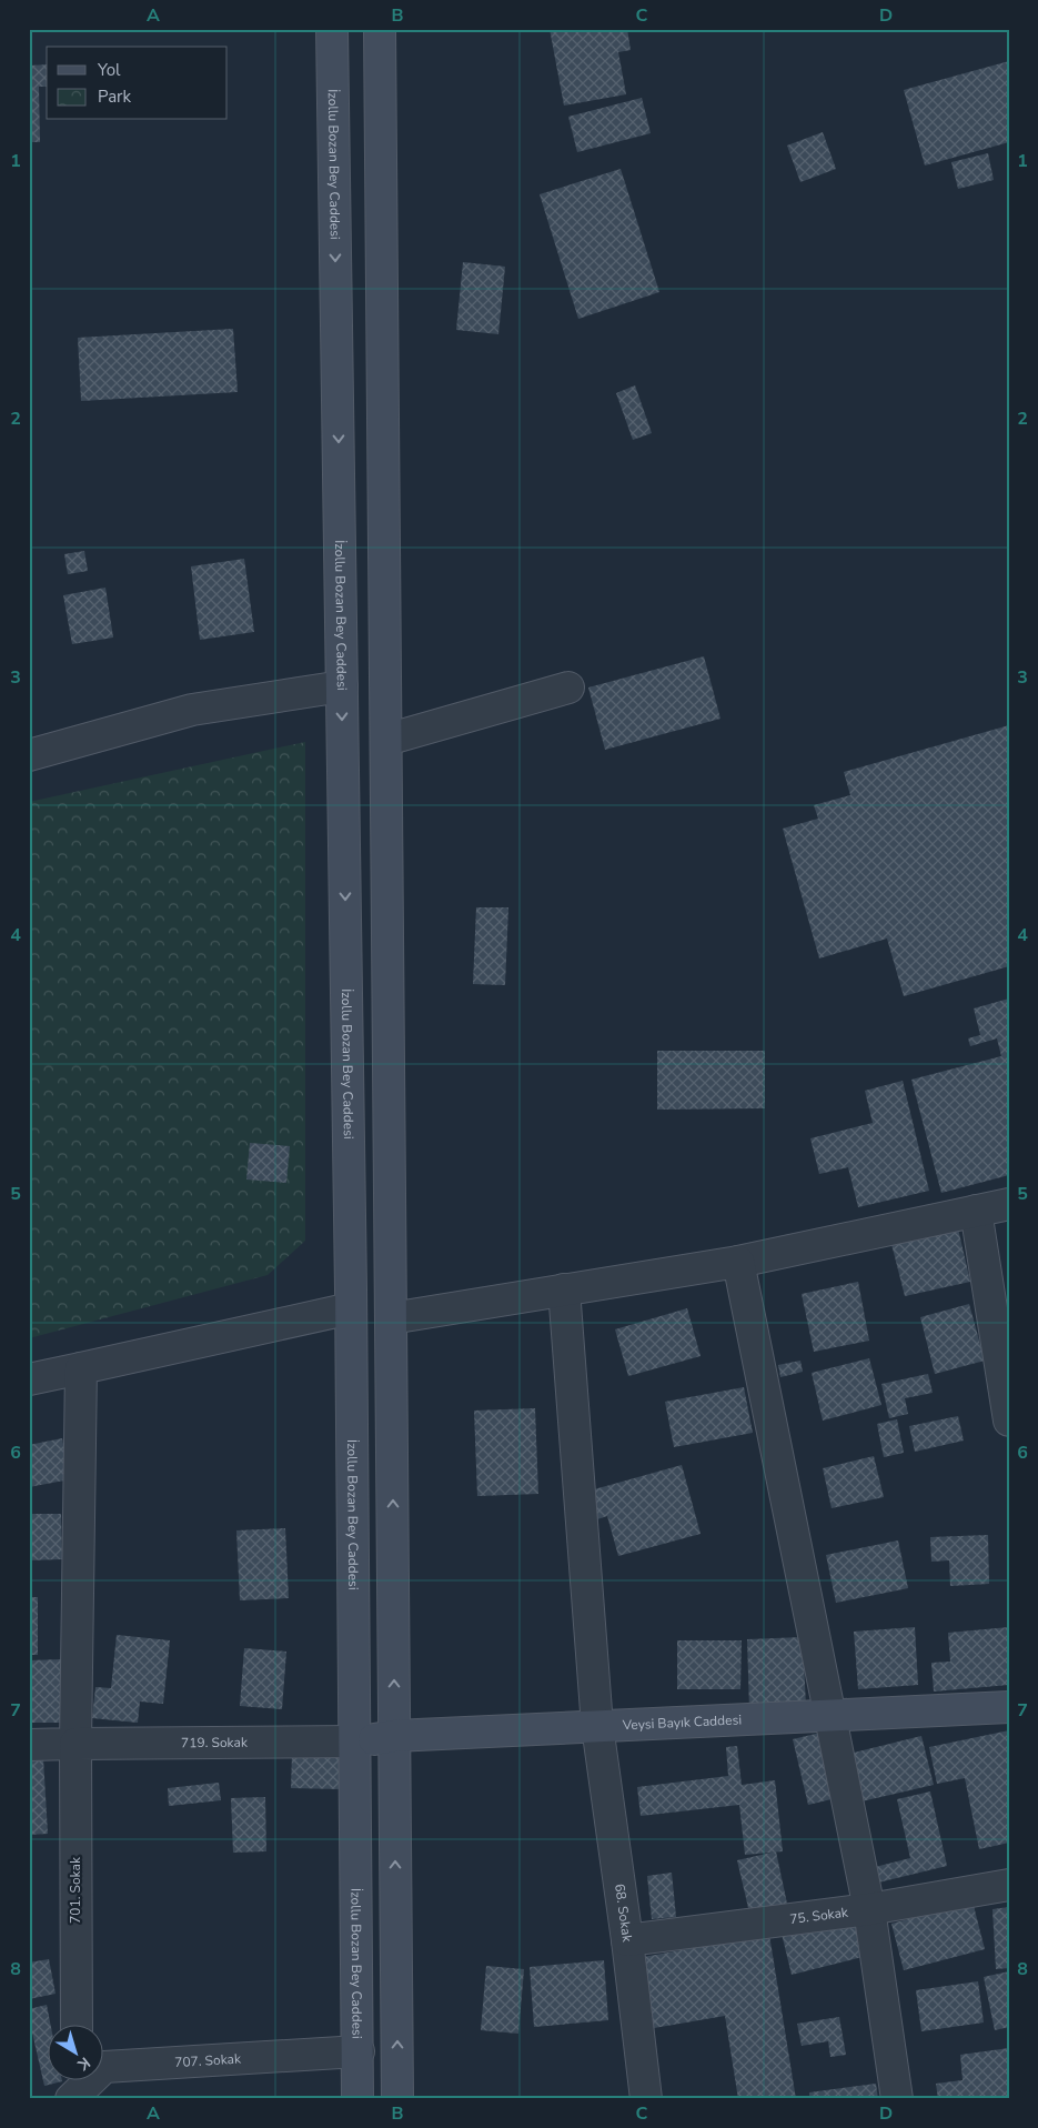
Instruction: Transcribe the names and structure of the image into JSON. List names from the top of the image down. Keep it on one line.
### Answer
{"streets":{"main road":["İzollu Bozan Bey Caddesi","Veysi Bayık Caddesi"],"street":["719. Sokak","701. Sokak","68. Sokak","75. Sokak","707. Sokak"]},"crossings":[["İzollu Bozan Bey Caddesi","Veysi Bayık Caddesi"],["İzollu Bozan Bey Caddesi","719. Sokak"],["İzollu Bozan Bey Caddesi","707. Sokak"],["Veysi Bayık Caddesi","719. Sokak"],["Veysi Bayık Caddesi","68. Sokak"],["719. Sokak","701. Sokak"],["68. Sokak","75. Sokak"]],"legend":["Yol","Park"],"north":"bottom right","grid":{"columns":["A","B","C","D"],"rows":["1","2","3","4","5","6","7","8"]}}
